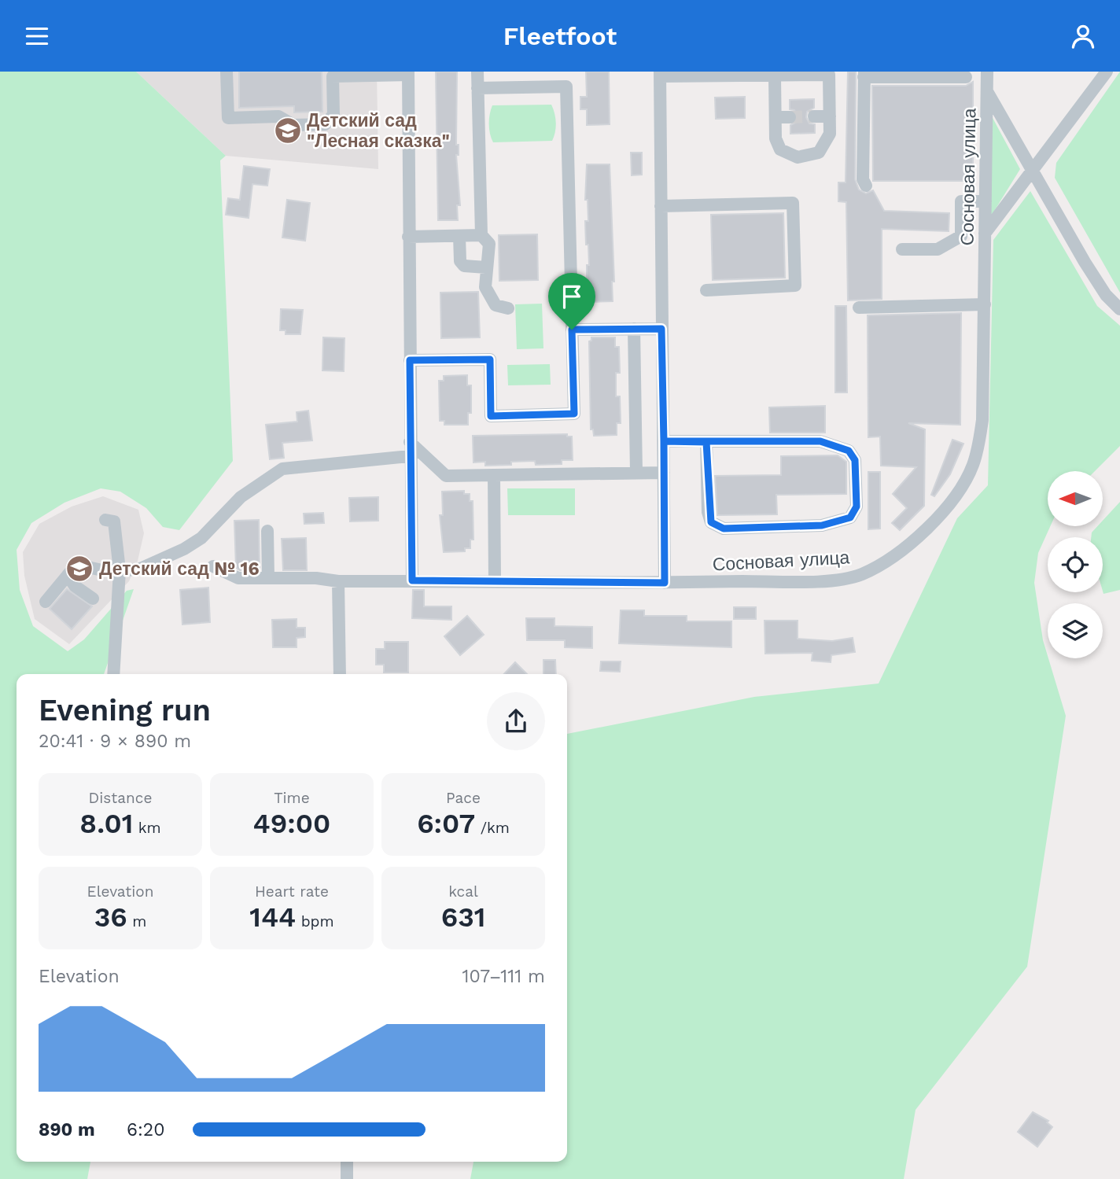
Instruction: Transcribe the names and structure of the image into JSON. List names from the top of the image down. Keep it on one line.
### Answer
{"streets":{"street":["Сосновая улица"]},"places":{"school or university":["Детский сад \"Лесная сказка\"","Детский сад № 16"]},"north":"left","page":{"header":"Fleetfoot","heading":["Evening run","20:41 · 9 × 890 m"],"stats":[["Distance","8.01 km"],["Time","49:00"],["Pace","6:07 /km"],["Elevation","36 m"],["Heart rate","144 bpm"],["kcal","631"]],"chart":["Elevation","107–111 m"],"list":[{"name":"890 m","note":"6:20"}]}}
